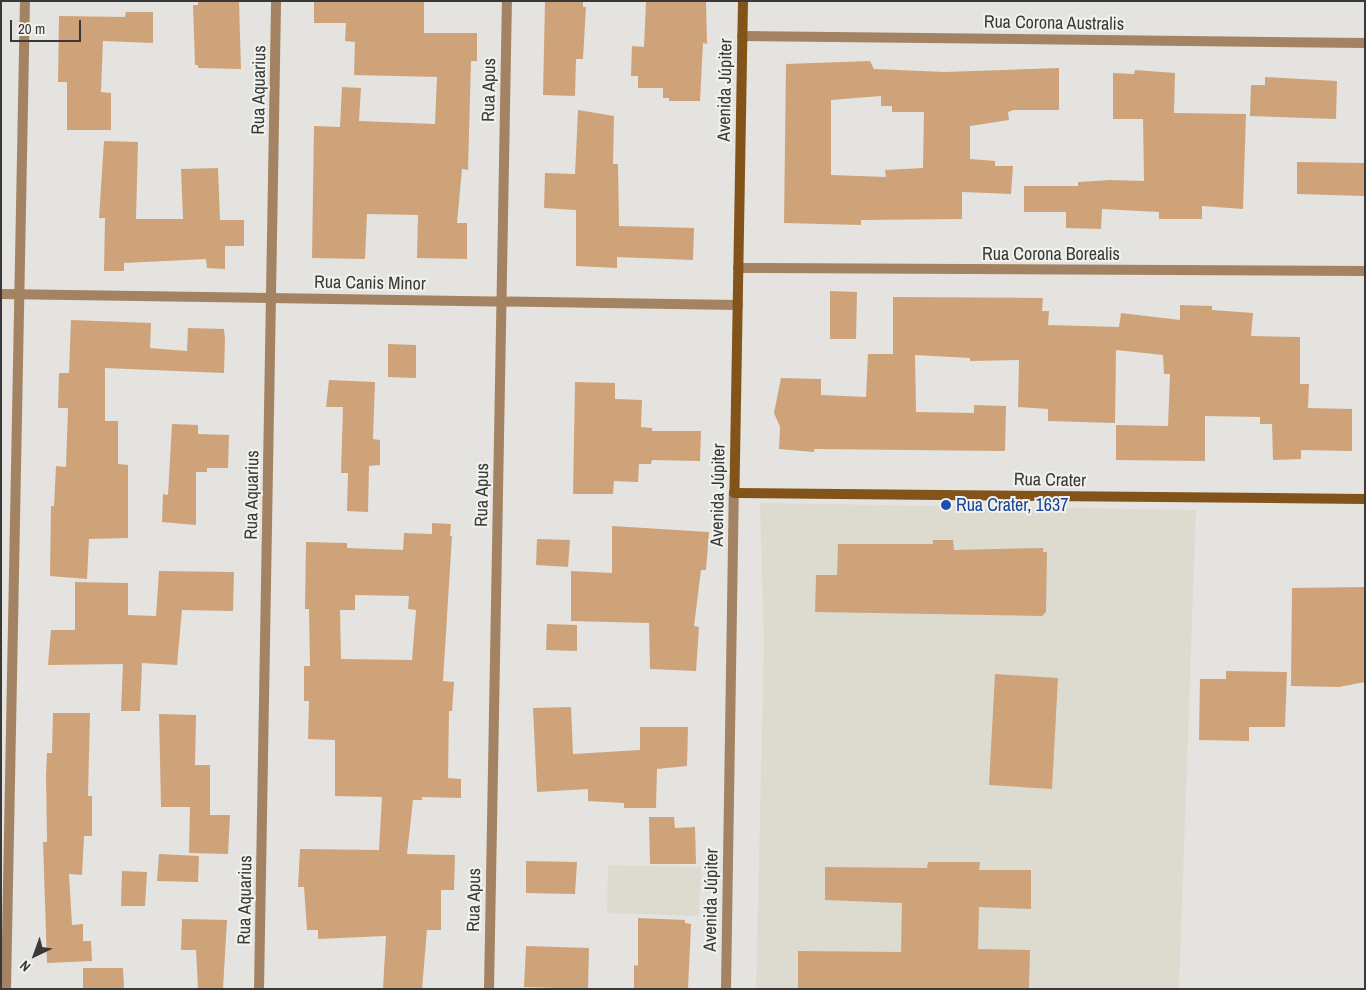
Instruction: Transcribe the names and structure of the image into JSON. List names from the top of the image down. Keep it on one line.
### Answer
{"streets":{"street":["Rua Corona Australis","Rua Aquarius","Rua Apus","Avenida Júpiter","Rua Corona Borealis","Rua Canis Minor","Rua Crater"]},"crossings":[["Rua Corona Australis","Avenida Júpiter"],["Rua Aquarius","Rua Canis Minor"],["Rua Apus","Rua Canis Minor"],["Avenida Júpiter","Rua Corona Borealis"],["Avenida Júpiter","Rua Canis Minor"],["Avenida Júpiter","Rua Crater"]],"places":["Rua Crater, 1637"],"scale_bar":"20 m","north":"bottom left"}
